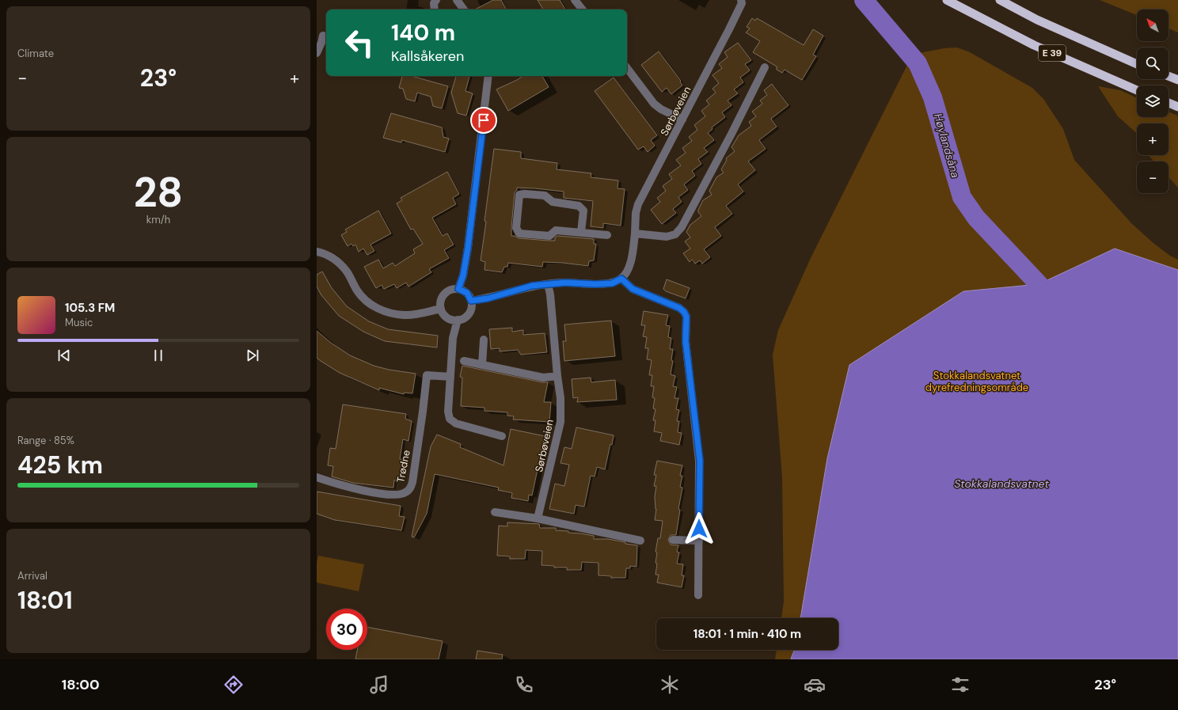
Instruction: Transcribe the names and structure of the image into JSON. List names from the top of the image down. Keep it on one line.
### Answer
{"streets":{"highway":["E 39"],"street":["Sørbøveien","Trødne"]},"water":["Høylandsåna","Stokkalandsvatnet"],"parks":["Stokkalandsvatnet dyrefredningsområde"],"north":"top left","page":{"tile":["Climate",["28","km/h"],["Range · 85%","425 km"],["Arrival","18:01"]],"map_buttons":["+","−"],"turn":["140 m","Kallsåkeren"],"heat":["−","23°","+"],"song":["105.3 FM","Music"],"limit":"30","trip":"18:01 · 1 min · 410 m","tabs":["18:00","23°"]}}
